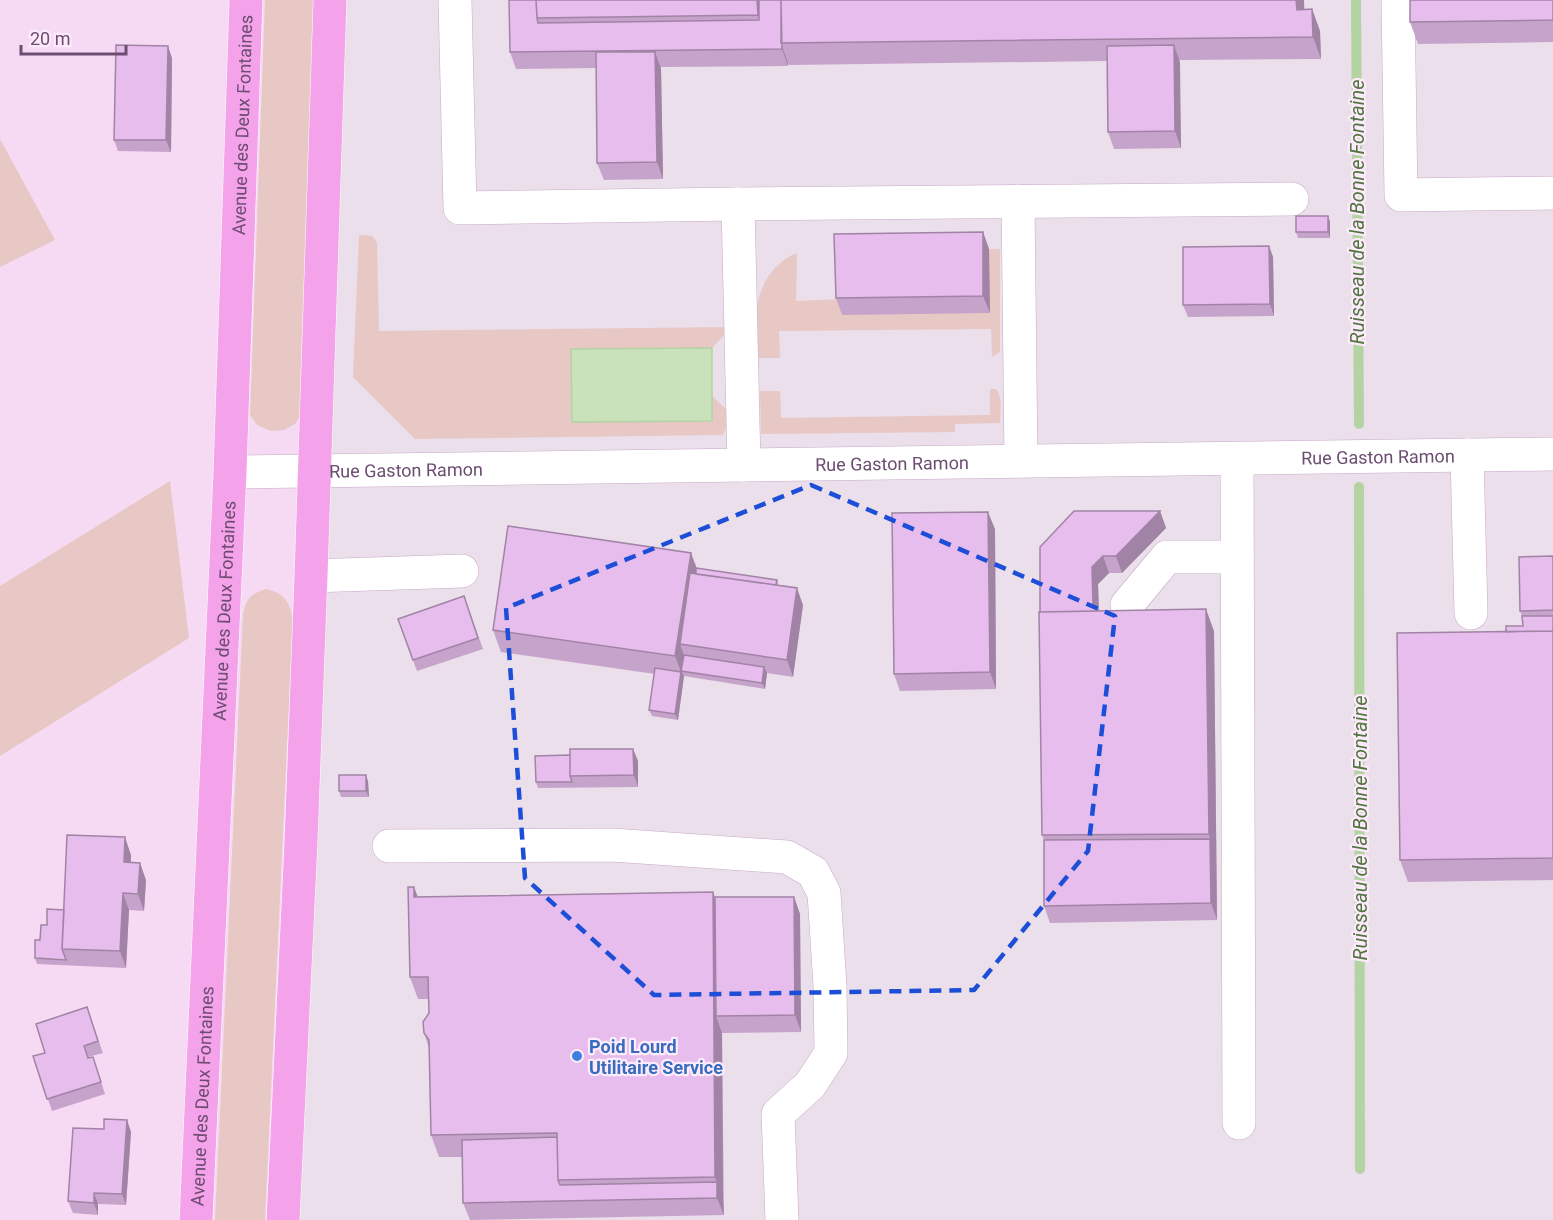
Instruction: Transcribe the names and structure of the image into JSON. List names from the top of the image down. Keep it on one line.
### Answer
{"streets":{"main road":["Avenue des Deux Fontaines"],"street":["Rue Gaston Ramon"]},"crossings":[["Avenue des Deux Fontaines","Rue Gaston Ramon"]],"water":["Ruisseau de la Bonne Fontaine"],"places":["Poid Lourd Utilitaire Service"],"scale_bar":"20 m"}
